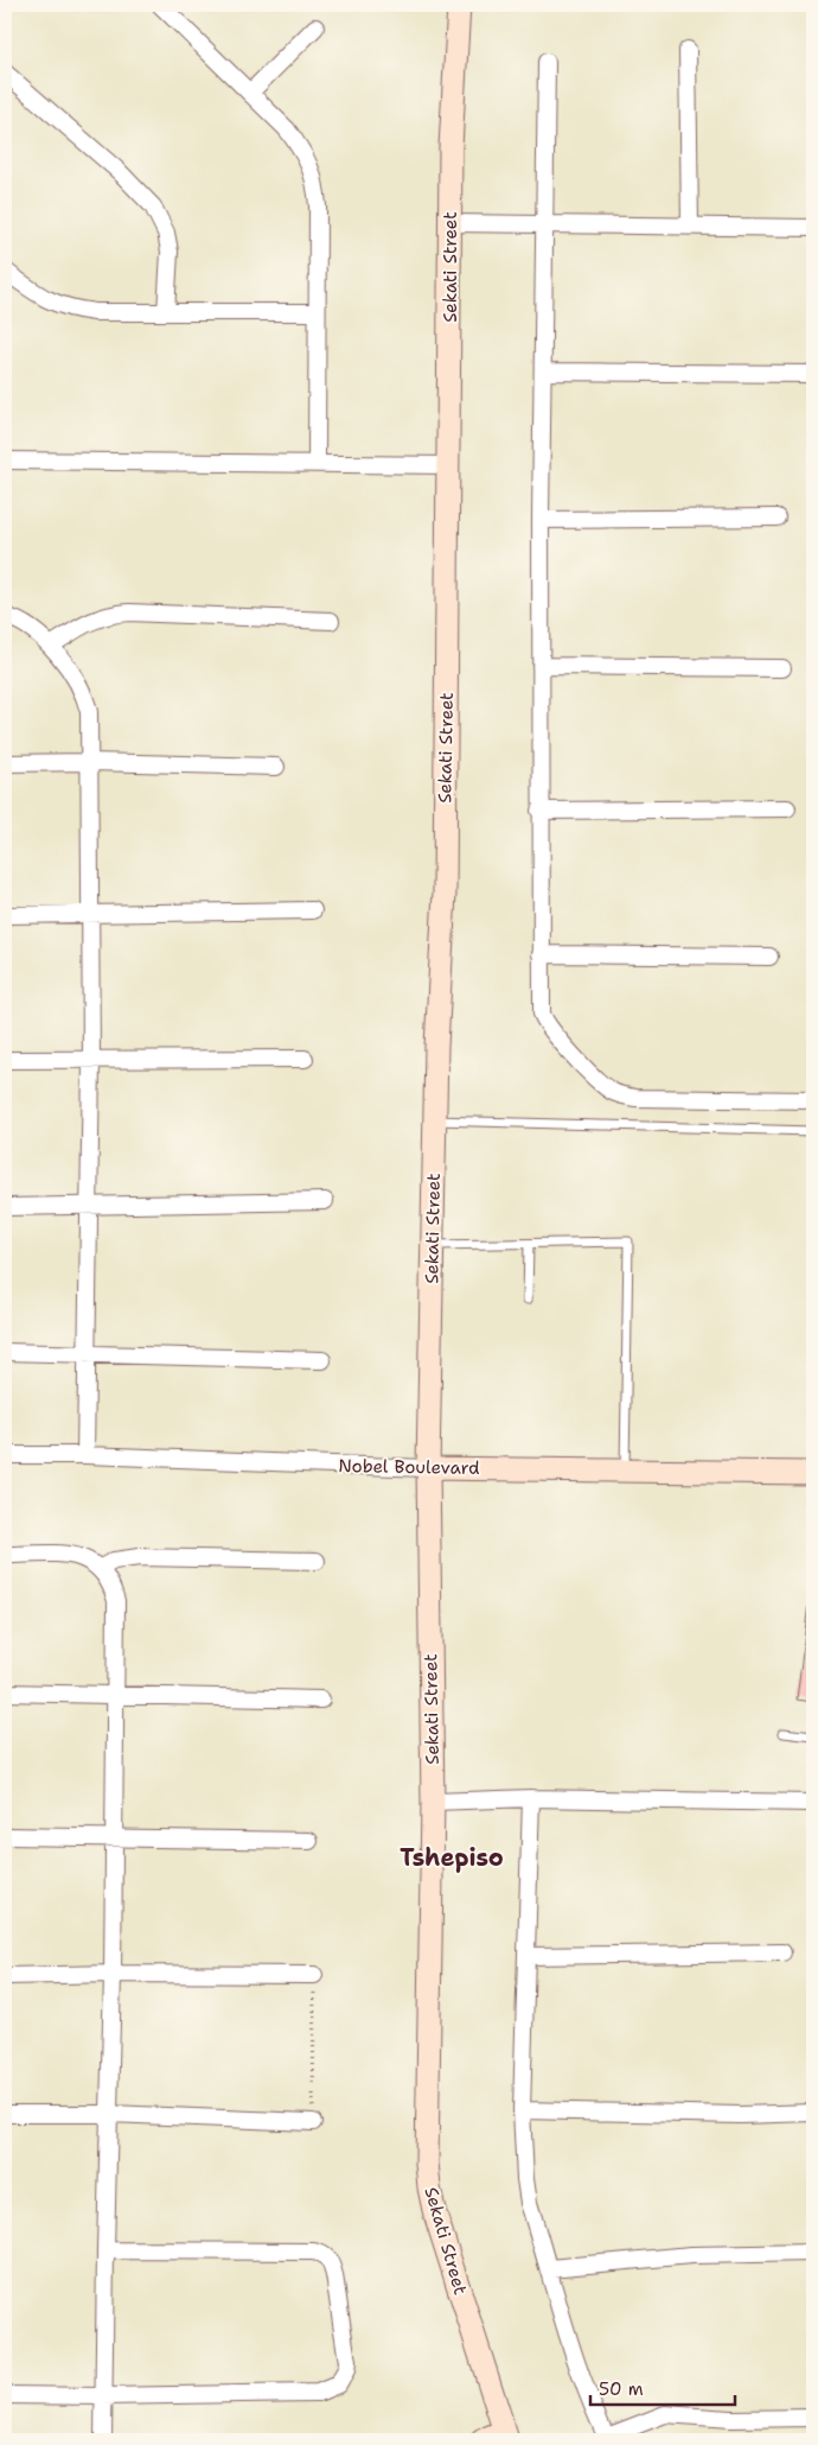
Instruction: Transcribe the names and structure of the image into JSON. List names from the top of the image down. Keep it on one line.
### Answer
{"streets":{"street":["Sekati Street","Nobel Boulevard"]},"crossings":[["Sekati Street","Nobel Boulevard"]],"districts":["Tshepiso"],"scale_bar":"50 m"}
